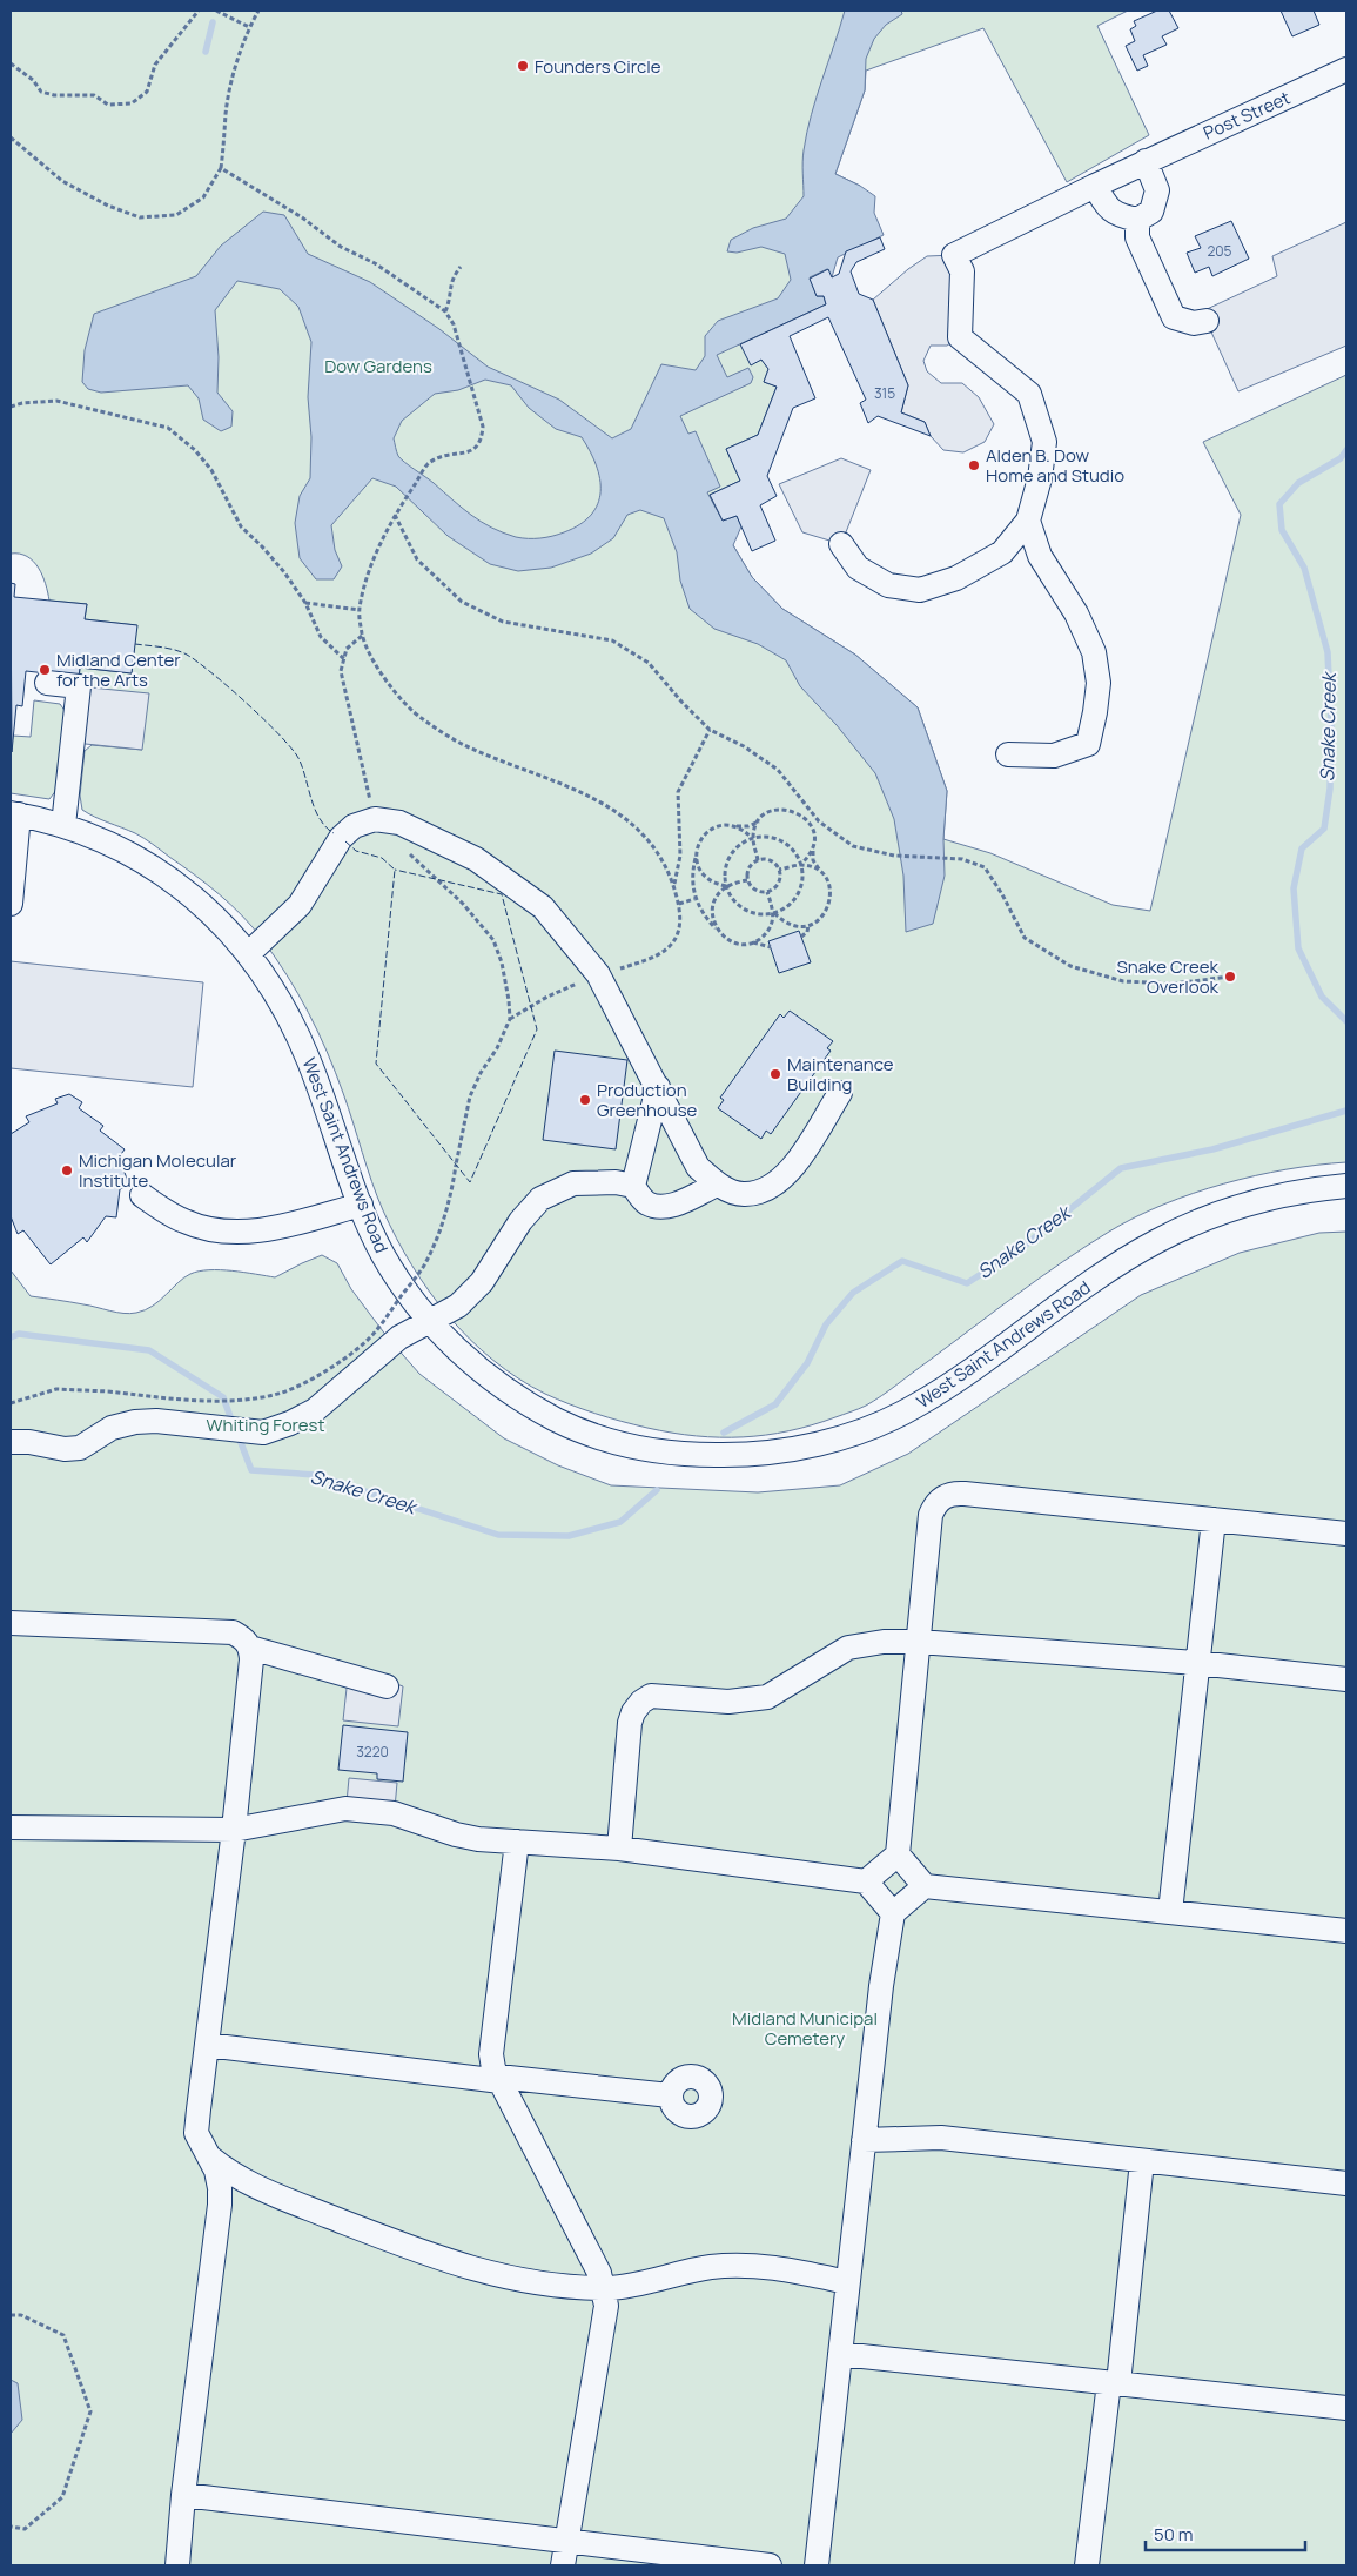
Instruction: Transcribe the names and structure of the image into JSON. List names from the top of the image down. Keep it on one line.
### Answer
{"streets":{"street":["Post Street","West Saint Andrews Road"]},"water":["Snake Creek"],"parks":["Dow Gardens","Whiting Forest","Midland Municipal Cemetery"],"places":["Founders Circle","Alden B. Dow Home and Studio","Midland Center for the Arts","Snake Creek Overlook","Maintenance Building","Production Greenhouse","Michigan Molecular Institute"],"house_numbers":["205","315","3220"],"scale_bar":"50 m"}
